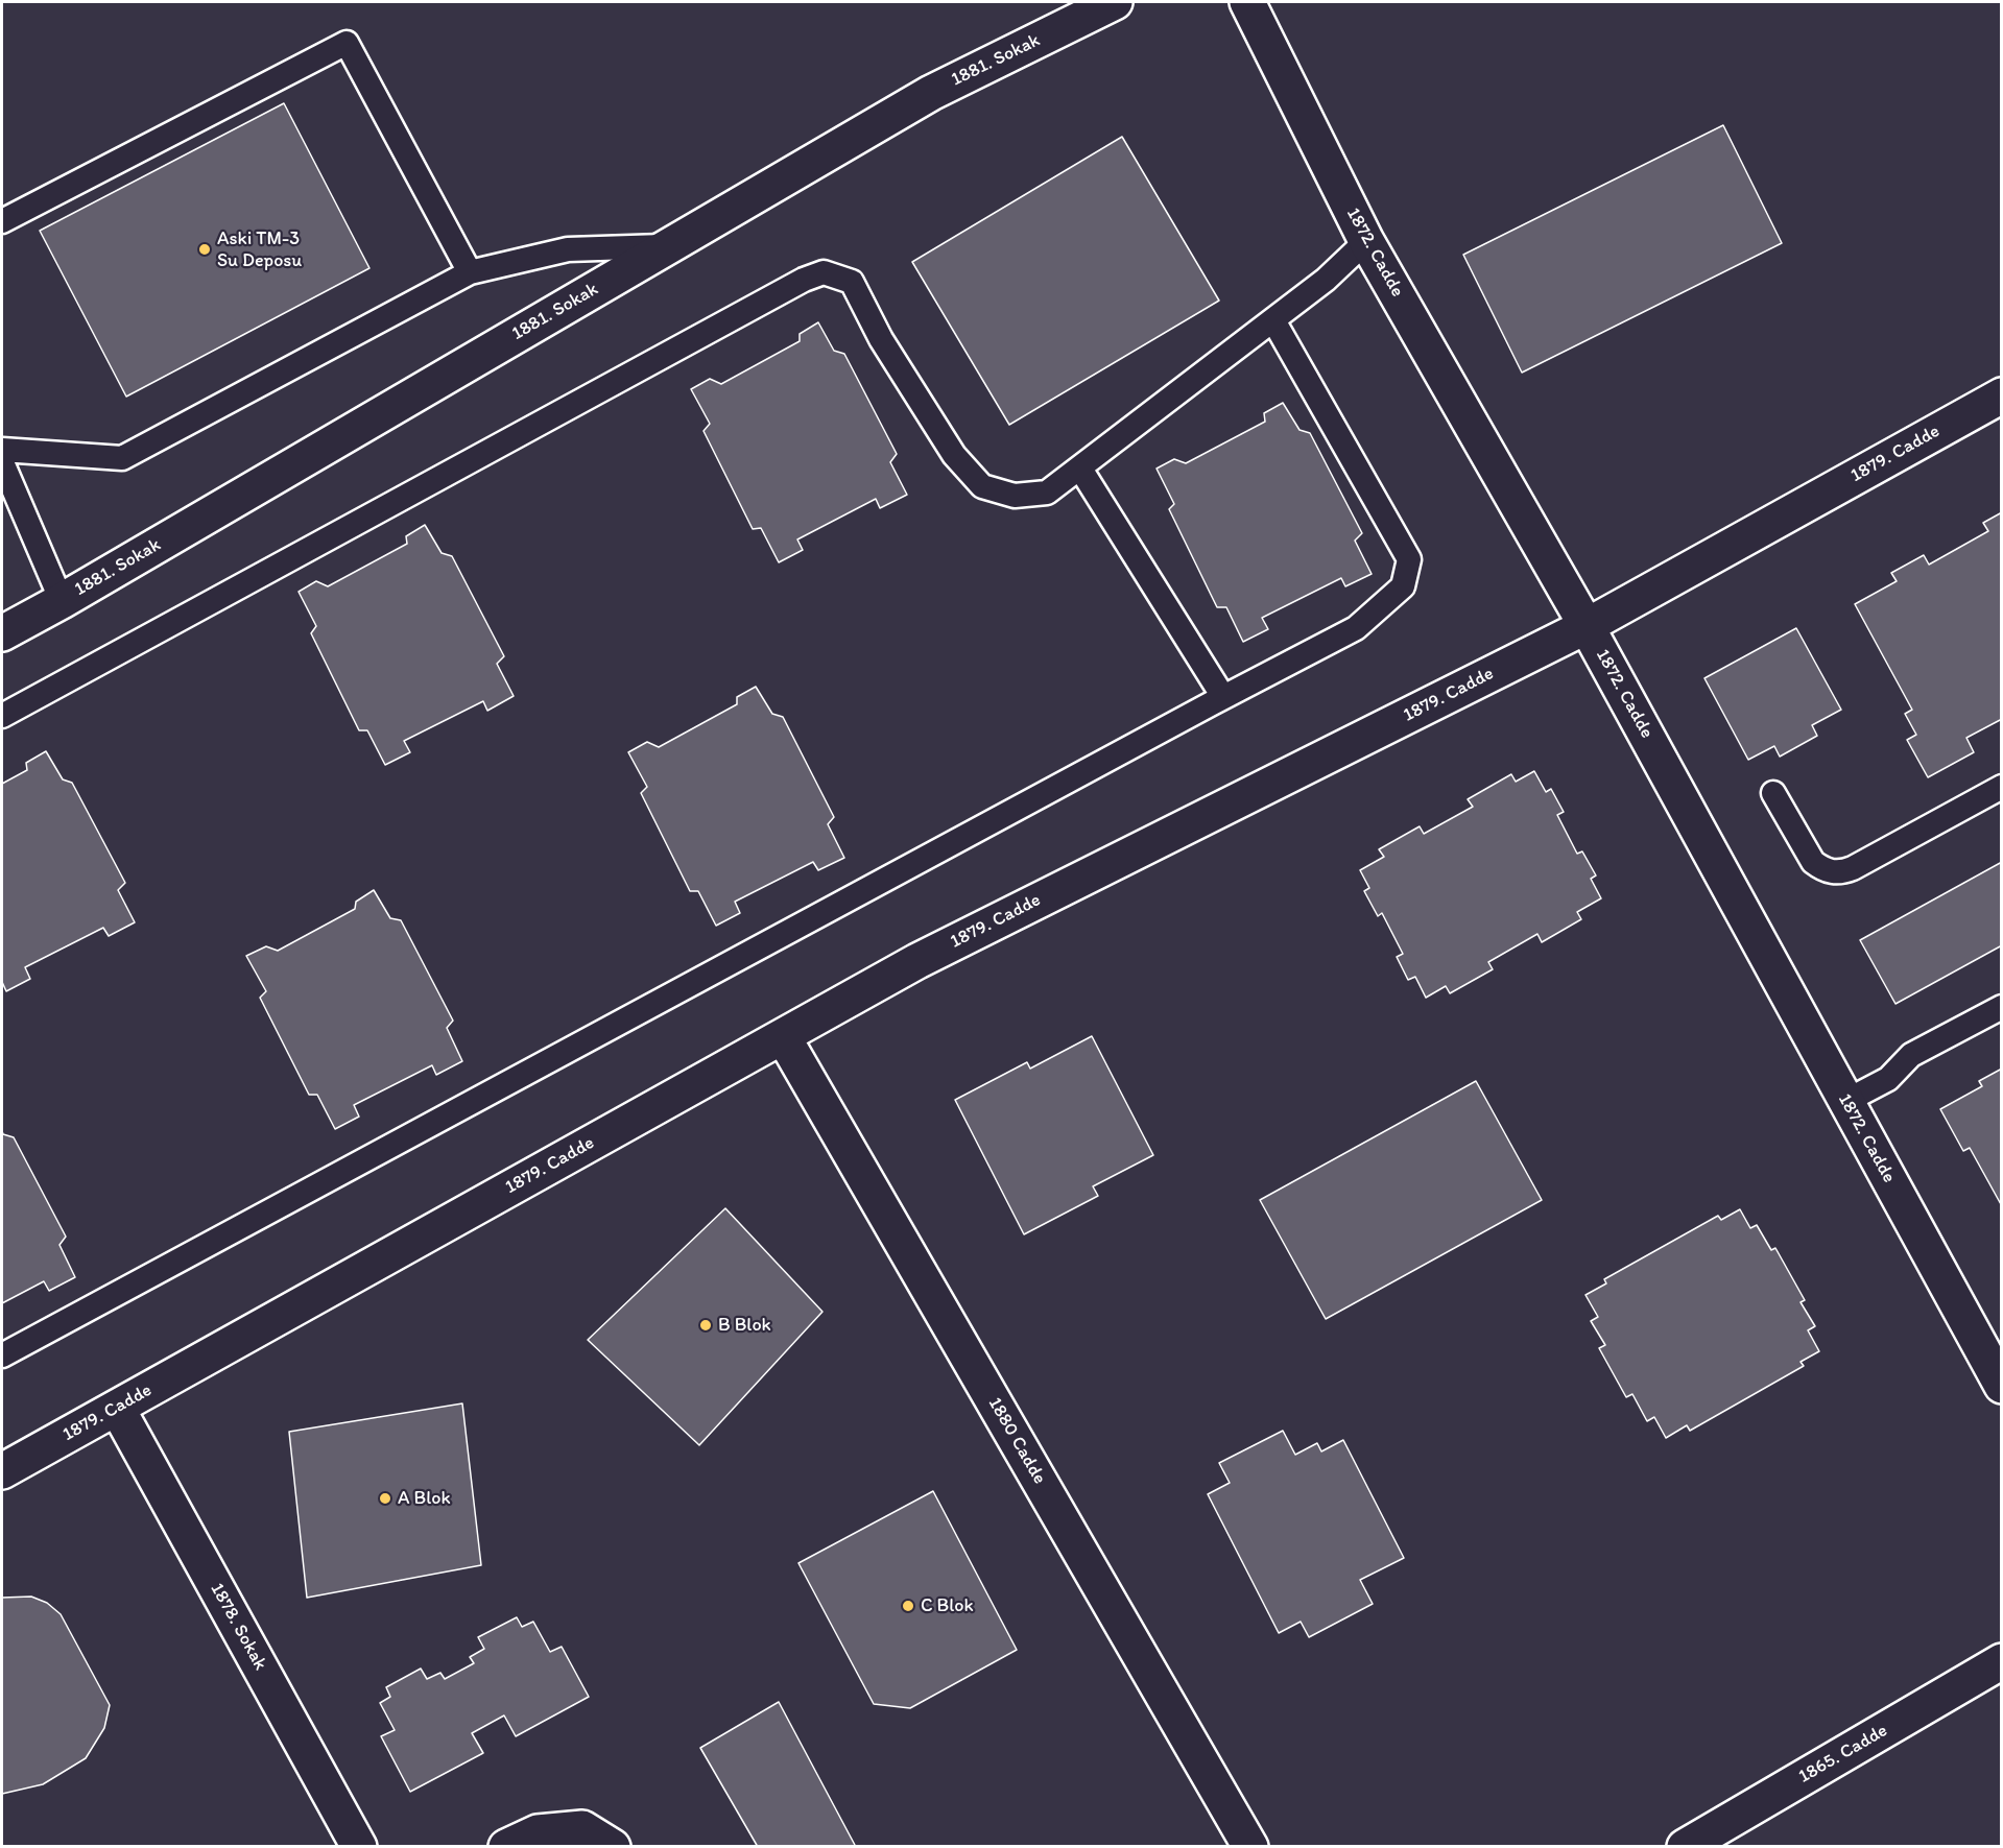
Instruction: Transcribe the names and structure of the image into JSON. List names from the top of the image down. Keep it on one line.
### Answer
{"streets":{"street":["1881. Sokak","1872. Cadde","1879. Cadde","1880 Cadde","1878. Sokak","1865. Cadde"]},"crossings":[["1872. Cadde","1879. Cadde"],["1879. Cadde","1880 Cadde"],["1879. Cadde","1878. Sokak"]],"places":["Aski TM-3 Su Deposu","B Blok","A Blok","C Blok"]}
